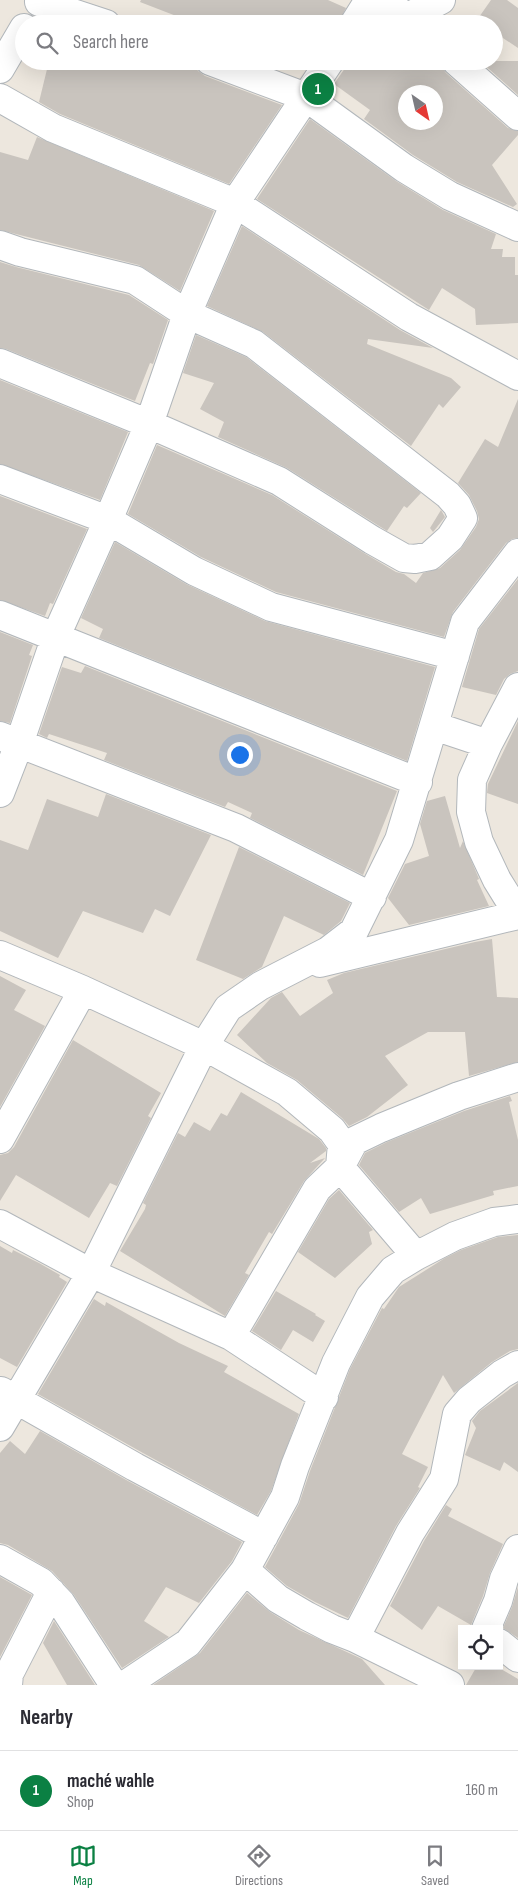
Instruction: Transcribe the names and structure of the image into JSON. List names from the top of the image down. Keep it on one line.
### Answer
{"north":"bottom right","page":{"search":"Search here","pins":"1","heading":"Nearby","list":[{"mark":"1","name":"maché wahle","note":"Shop","value":"160 m"}],"nav":["Map","Directions","Saved"]}}
